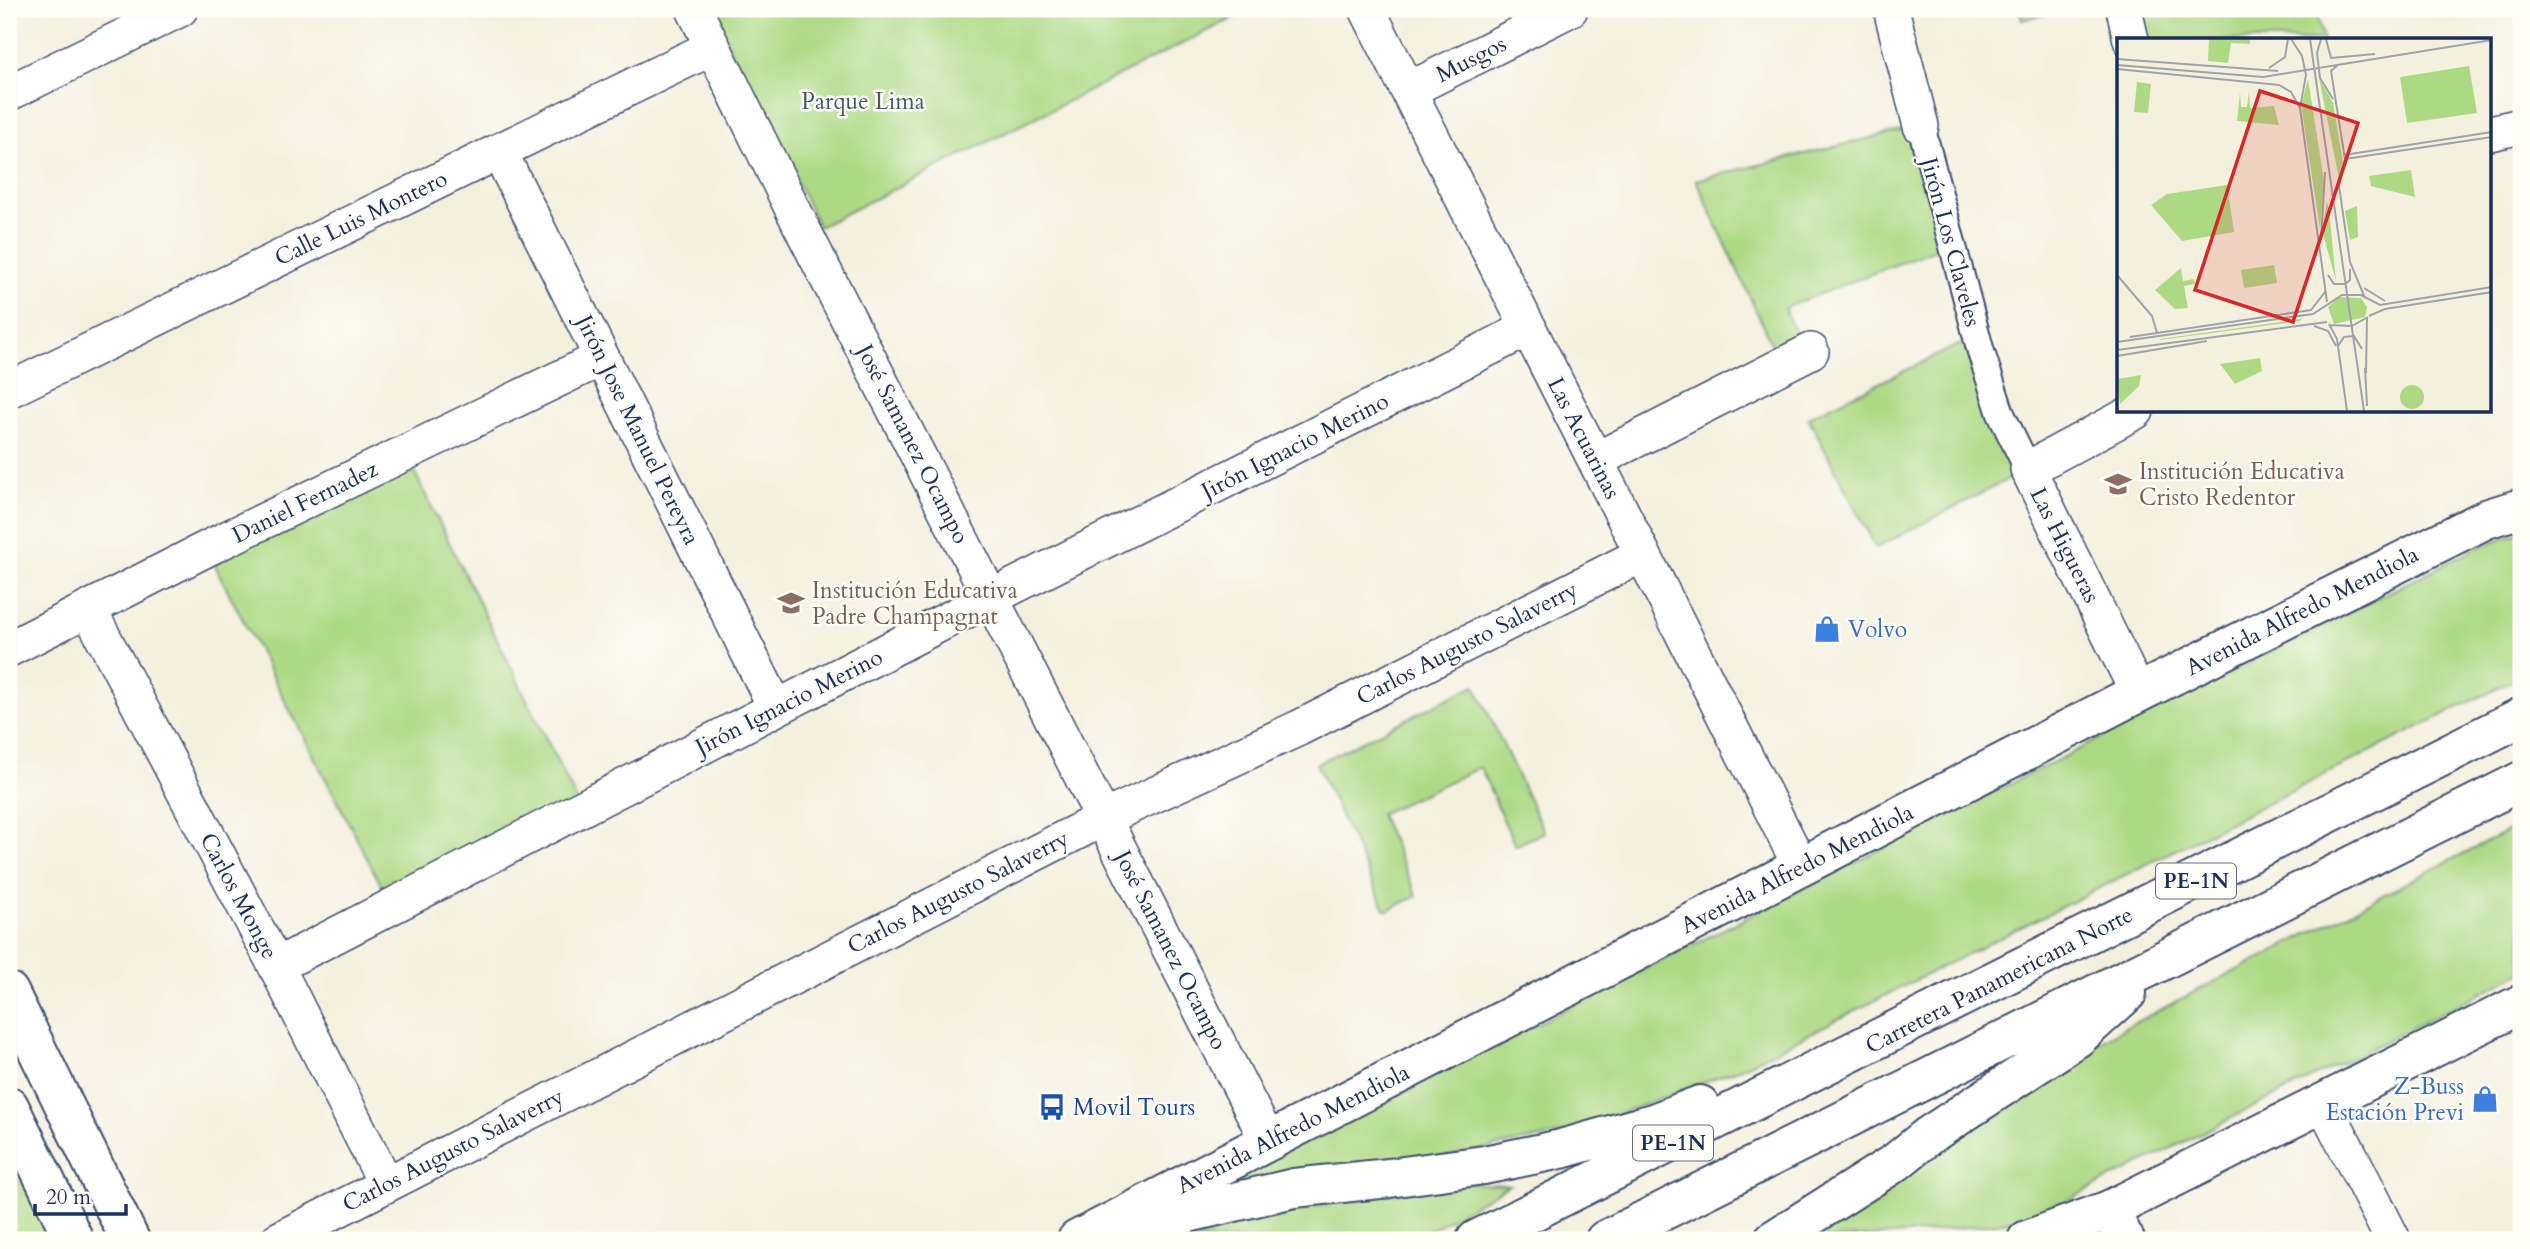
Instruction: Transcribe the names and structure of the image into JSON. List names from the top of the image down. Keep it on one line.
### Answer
{"streets":{"main road":["Avenida Alfredo Mendiola","PE-1N","Carretera Panamericana Norte"],"street":["Musgos","Calle Luis Montero","Jirón Los Claveles","Jirón Jose Manuel Pereyra","Las Acuarinas","José Samanez Ocampo","Jirón Ignacio Merino","Daniel Fernadez","Las Higueras","Carlos Augusto Salaverry","Carlos Monge"]},"crossings":[["Musgos","Las Acuarinas"],["Calle Luis Montero","Jirón Jose Manuel Pereyra"],["Calle Luis Montero","José Samanez Ocampo"],["Jirón Los Claveles","Las Higueras"],["Jirón Jose Manuel Pereyra","Jirón Ignacio Merino"],["Jirón Jose Manuel Pereyra","Daniel Fernadez"],["Las Acuarinas","Jirón Ignacio Merino"],["Las Acuarinas","Avenida Alfredo Mendiola"],["Las Acuarinas","Carlos Augusto Salaverry"],["José Samanez Ocampo","Jirón Ignacio Merino"],["José Samanez Ocampo","Avenida Alfredo Mendiola"],["José Samanez Ocampo","Carlos Augusto Salaverry"],["Jirón Ignacio Merino","Carlos Monge"],["Daniel Fernadez","Carlos Monge"],["Las Higueras","Avenida Alfredo Mendiola"],["Carlos Augusto Salaverry","Carlos Monge"]],"parks":["Parque Lima"],"places":{"school or university":["Institución Educativa Cristo Redentor","Institución Educativa Padre Champagnat"],"shop":["Volvo","Z-Buss Estación Previ"],"bus stop":["Movil Tours"]},"scale_bar":"20 m"}
